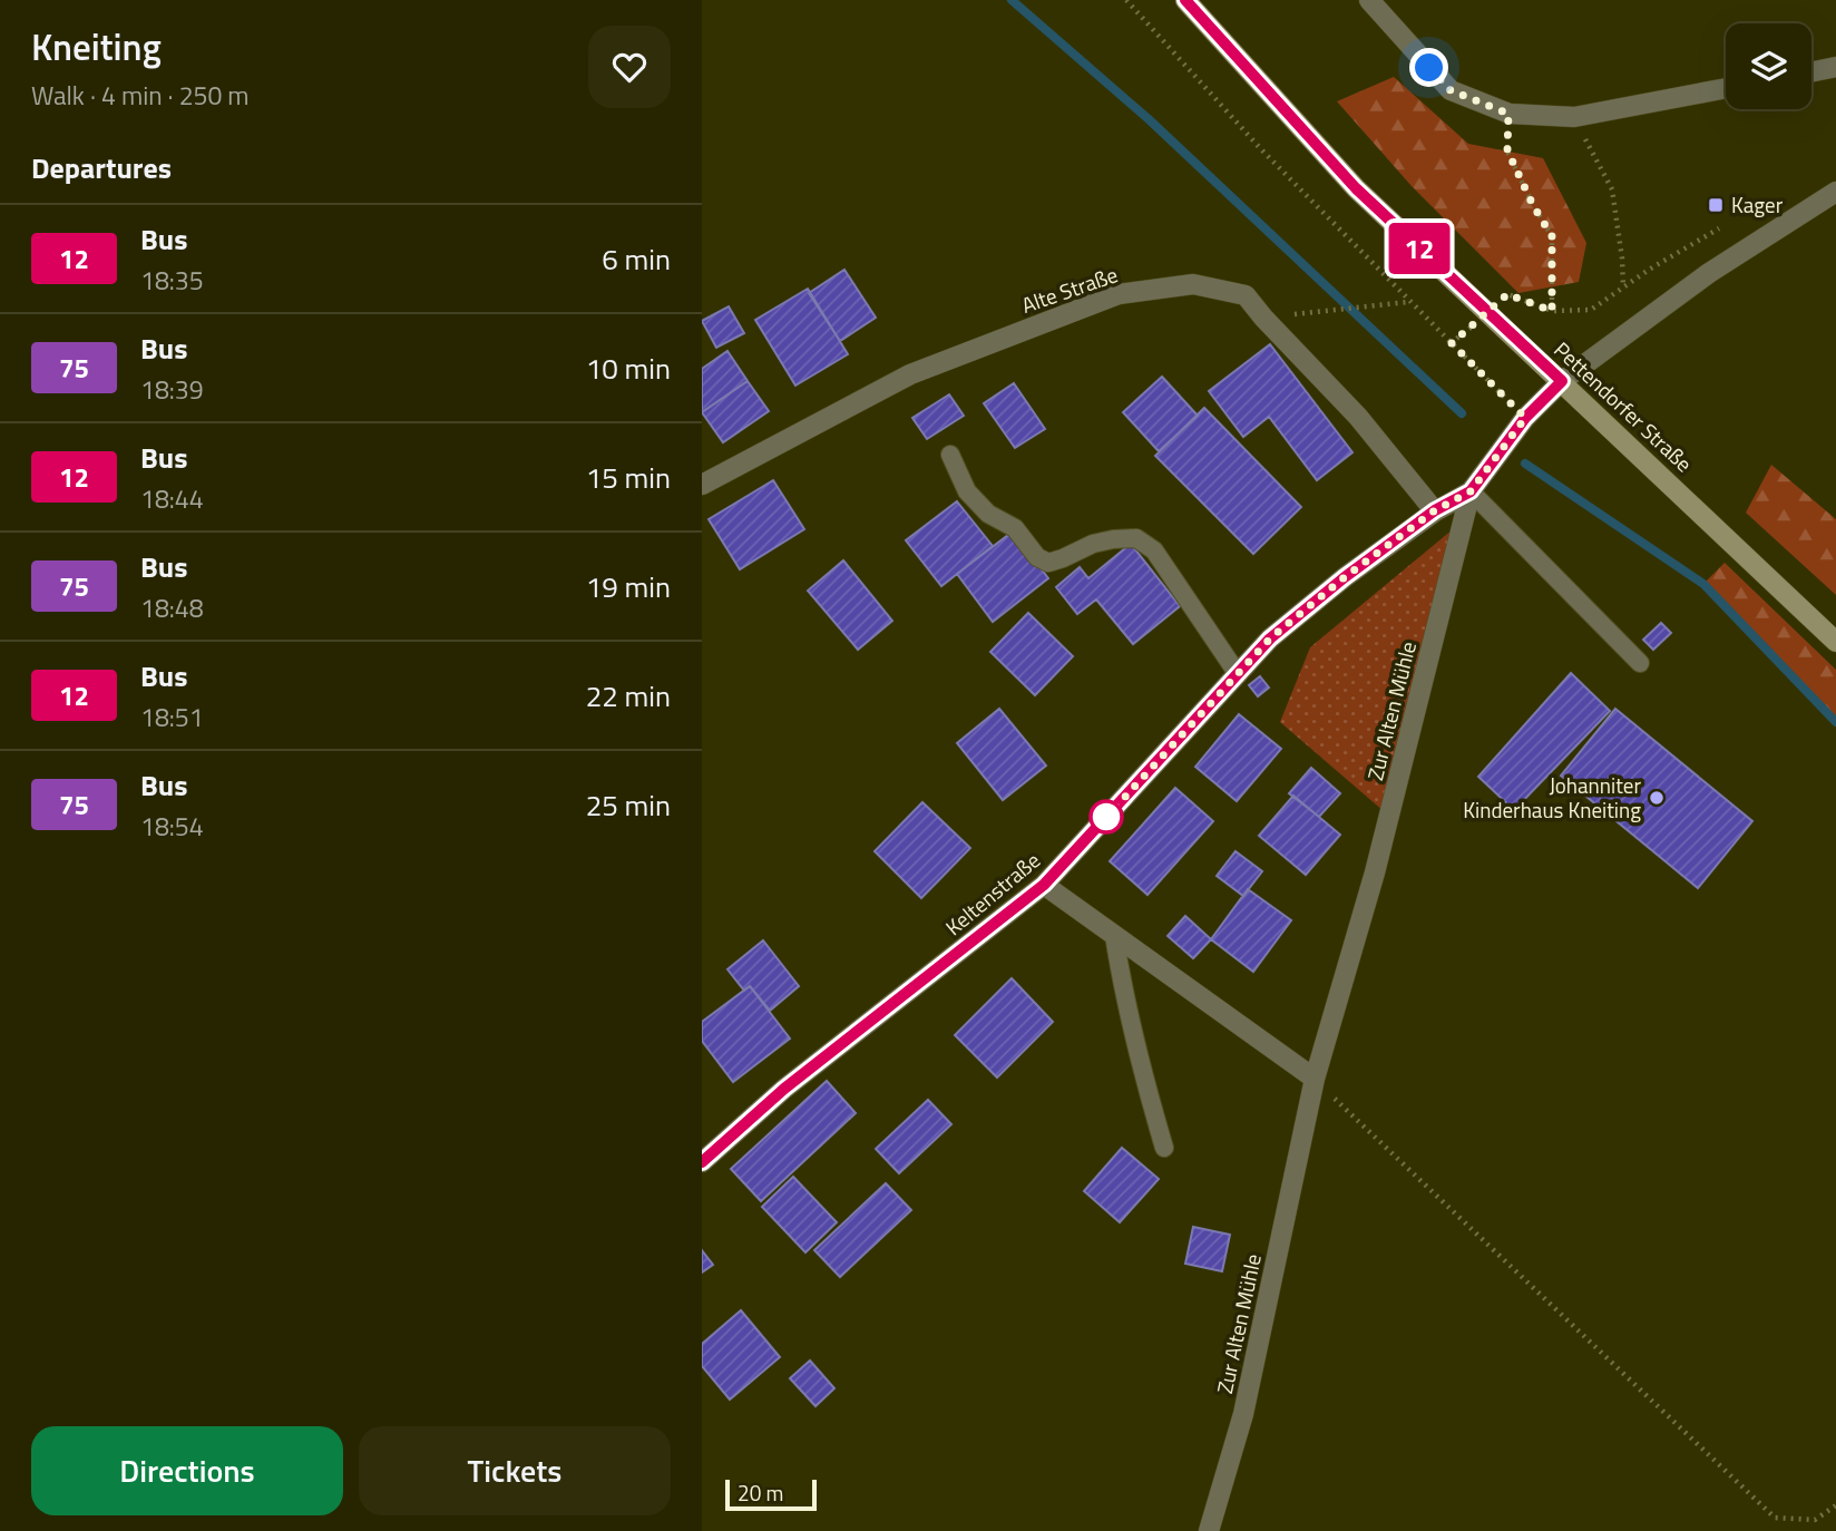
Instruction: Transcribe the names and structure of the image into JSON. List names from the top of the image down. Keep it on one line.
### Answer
{"streets":{"street":["Alte Straße","Pettendorfer Straße","Zur Alten Mühle","Keltenstraße"]},"crossings":[["Alte Straße","Keltenstraße"],["Pettendorfer Straße","Zur Alten Mühle"],["Zur Alten Mühle","Keltenstraße"]],"places":{"transit":["Kager"],"other":["Johanniter Kinderhaus Kneiting"]},"lines":["bus line 12"],"scale_bar":"20 m","page":{"heading":[["Kneiting","Walk · 4 min · 250 m"],"Departures"],"on_map":"12","list":[{"mark":"12","name":"Bus","note":"18:35","value":"6 min"},{"mark":"75","name":"Bus","note":"18:39","value":"10 min"},{"mark":"12","name":"Bus","note":"18:44","value":"15 min"},{"mark":"75","name":"Bus","note":"18:48","value":"19 min"},{"mark":"12","name":"Bus","note":"18:51","value":"22 min"},{"mark":"75","name":"Bus","note":"18:54","value":"25 min"}],"buttons":["Directions","Tickets"],"scale":"20 m"}}
